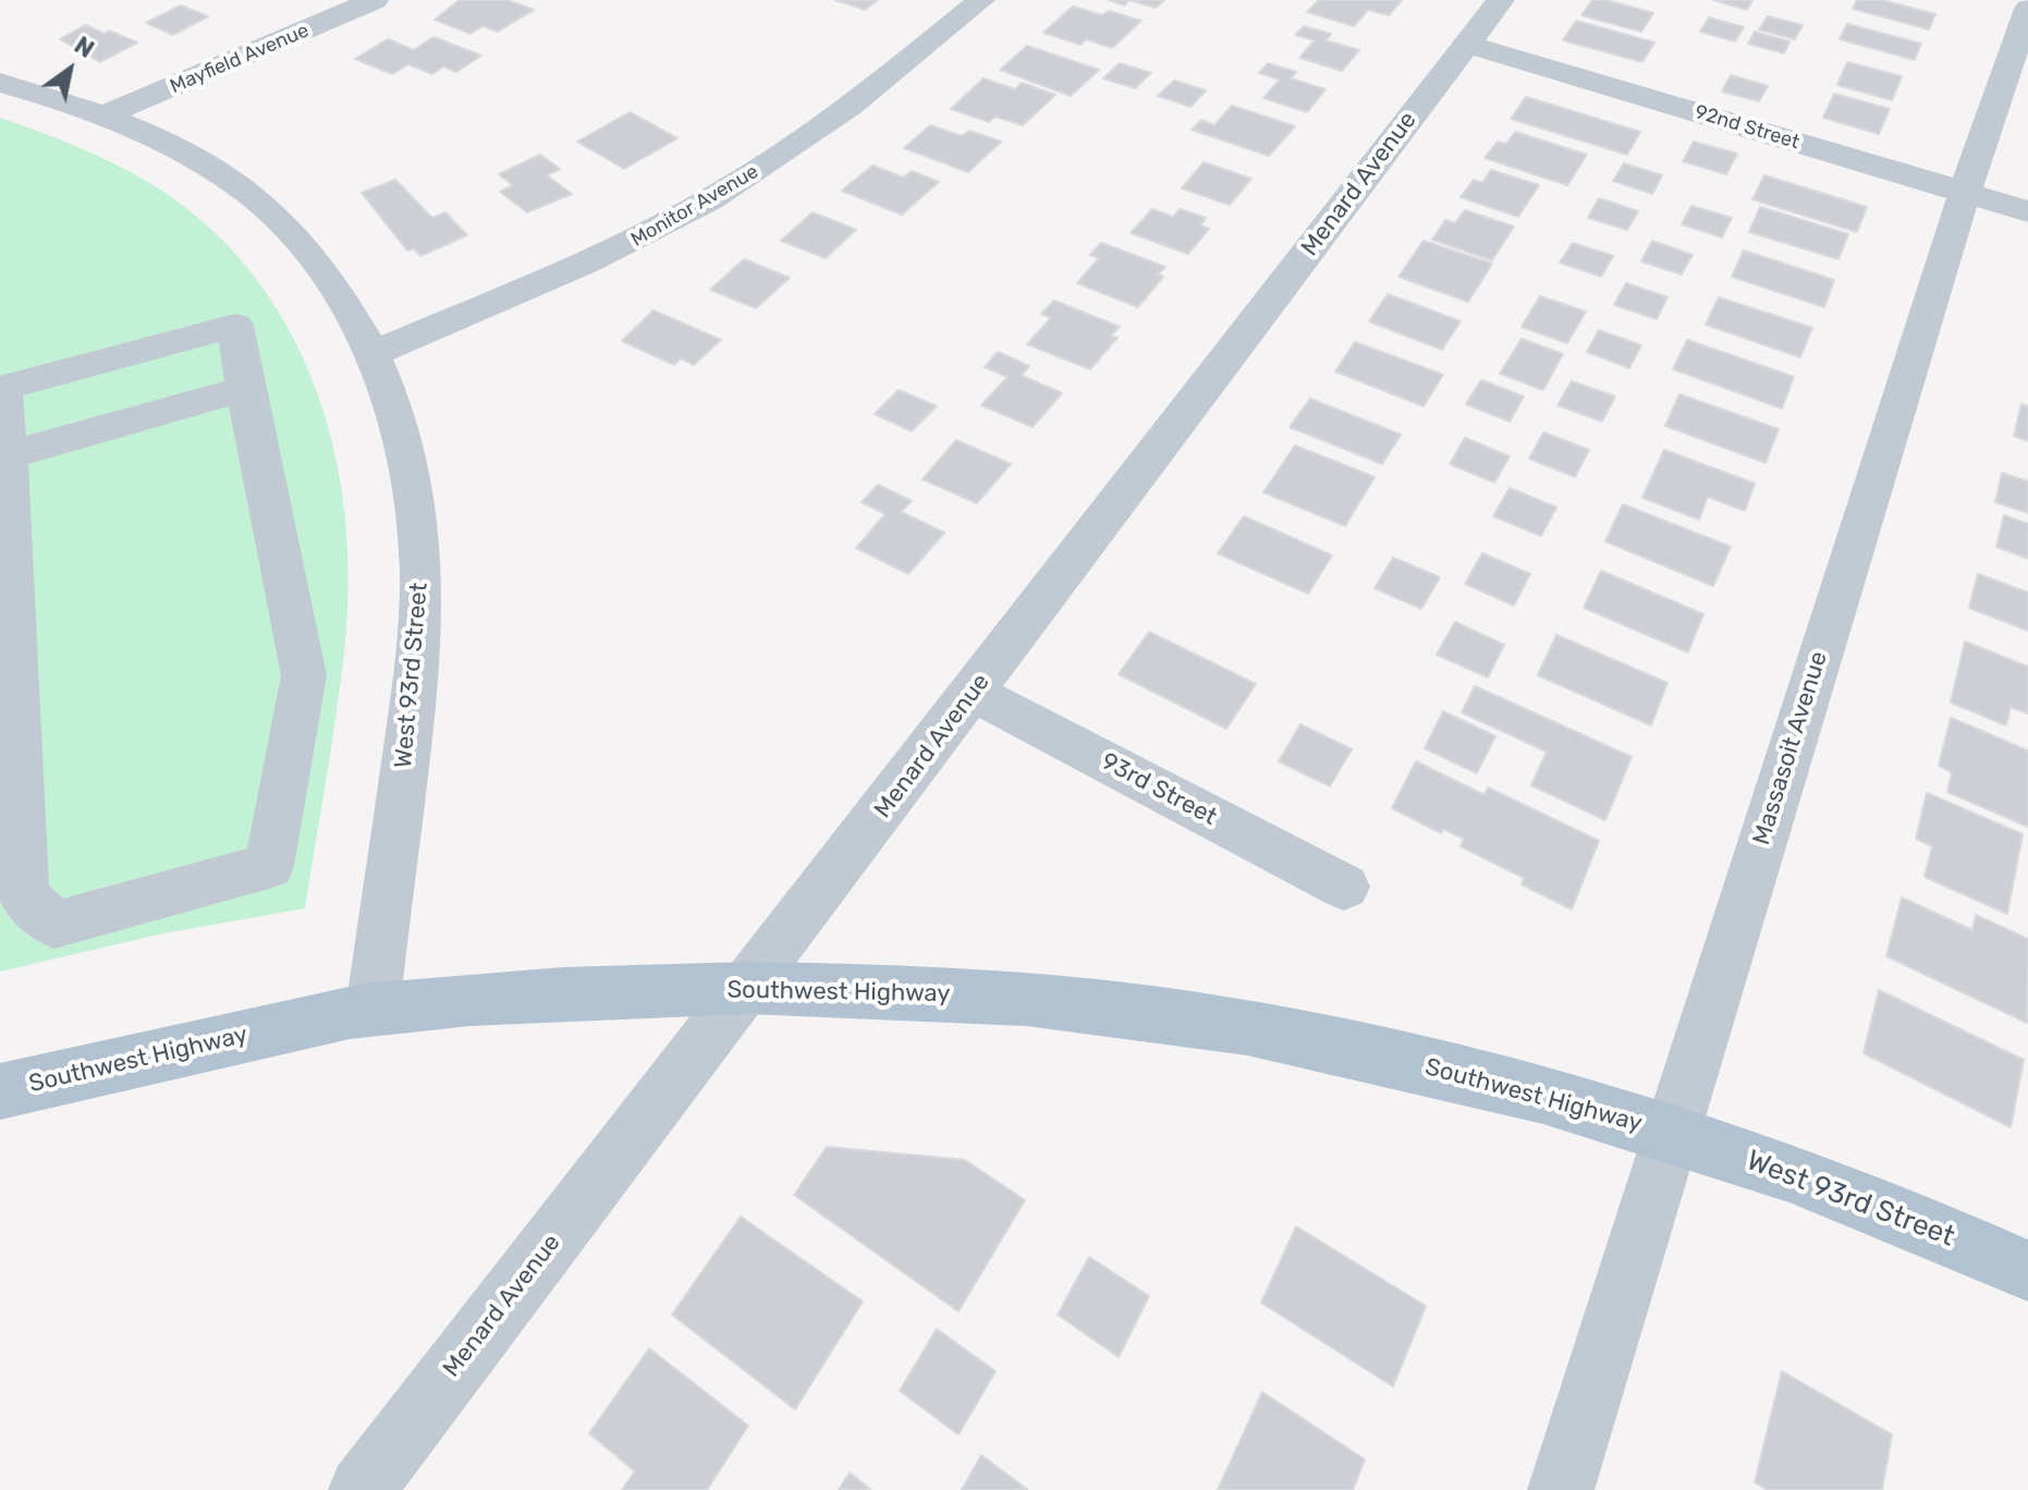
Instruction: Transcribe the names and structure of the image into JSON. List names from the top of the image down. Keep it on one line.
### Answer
{"streets":{"main road":["West 93rd Street","Southwest Highway"],"street":["Mayfield Avenue","92nd Street","Menard Avenue","Monitor Avenue","Massasoit Avenue","93rd Street"]},"crossings":[["Mayfield Avenue","West 93rd Street"],["92nd Street","Menard Avenue"],["92nd Street","Massasoit Avenue"],["Menard Avenue","93rd Street"],["Menard Avenue","Southwest Highway"],["Monitor Avenue","West 93rd Street"],["West 93rd Street","Massasoit Avenue"],["West 93rd Street","Southwest Highway"],["Massasoit Avenue","Southwest Highway"]],"north":"top right"}
